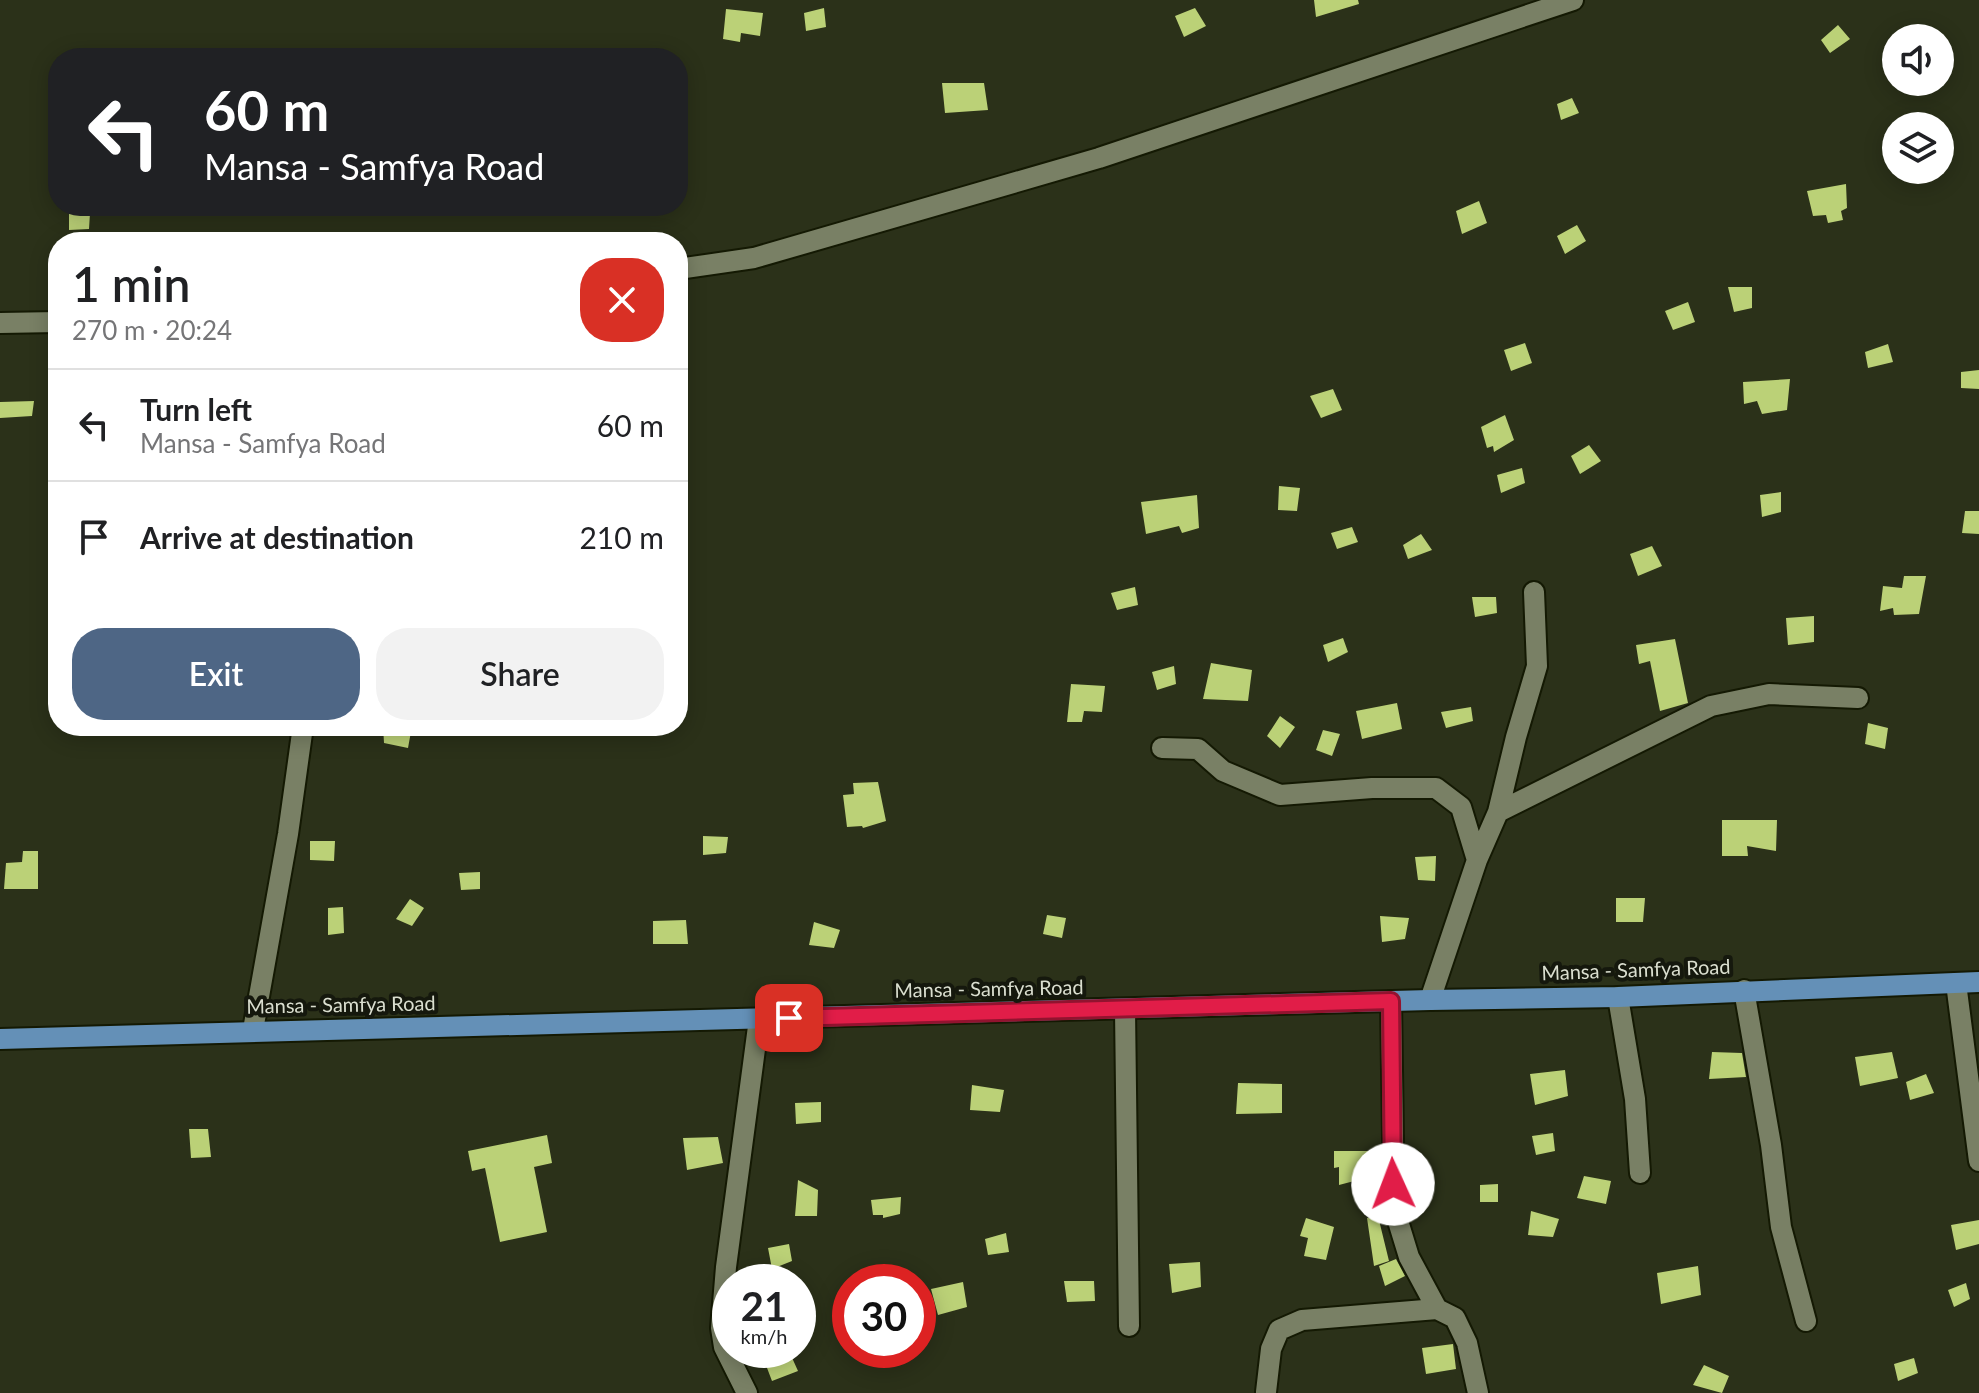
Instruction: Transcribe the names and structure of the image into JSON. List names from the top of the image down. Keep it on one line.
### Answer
{"streets":{"main road":["Mansa - Samfya Road"]},"page":{"turn":["60 m","Mansa - Samfya Road"],"heading":["1 min","270 m · 20:24"],"list":[{"name":"Turn left","note":"Mansa - Samfya Road","value":"60 m"},{"name":"Arrive at destination","value":"210 m"}],"buttons":["Exit","Share"],"speed":"21 km/h","limit":"30"}}
